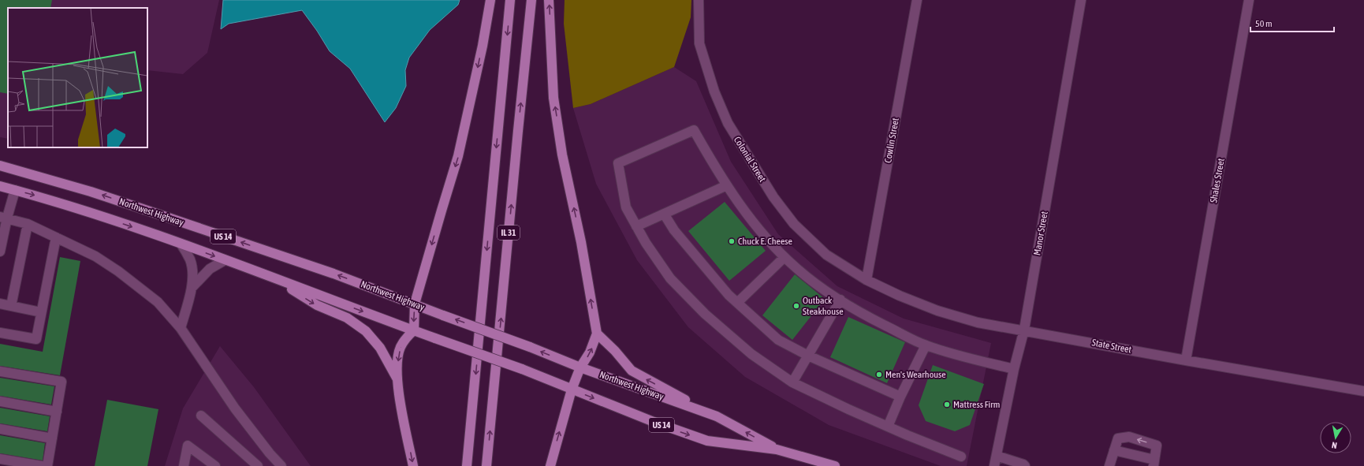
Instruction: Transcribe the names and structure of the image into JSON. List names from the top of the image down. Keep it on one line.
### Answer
{"streets":{"main road":["Northwest Highway","IL 31","US 14"],"street":["Cowlin Street","Colonial Street","Shales Street","Manor Street","State Street"]},"crossings":[["Cowlin Street","Colonial Street"],["Cowlin Street","State Street"],["Colonial Street","State Street"],["Shales Street","State Street"],["Manor Street","State Street"]],"places":["Chuck E. Cheese","Outback Steakhouse","Men's Wearhouse","Mattress Firm"],"scale_bar":"50 m","north":"bottom"}
